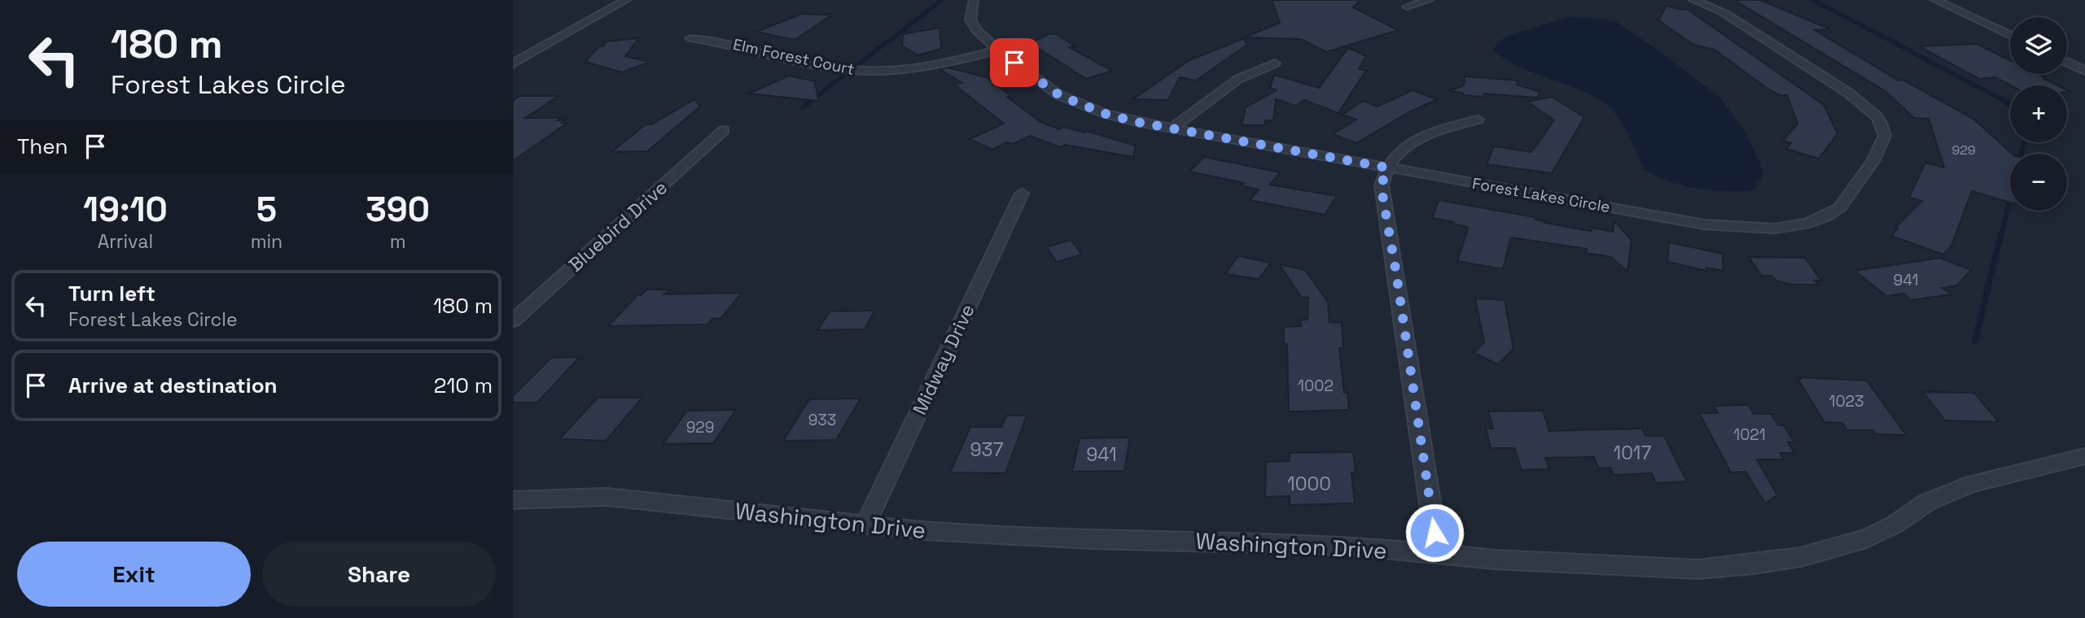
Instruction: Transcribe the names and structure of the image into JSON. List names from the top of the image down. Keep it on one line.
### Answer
{"streets":{"street":["Elm Forest Court","Forest Lakes Circle","Bluebird Drive","Midway Drive","Washington Drive"]},"crossings":[["Elm Forest Court","Forest Lakes Circle"],["Midway Drive","Washington Drive"]],"house_numbers":["929","941","1002","1023","933","929","1021","937","1017","941","1000"],"page":{"turn":["180 m","Forest Lakes Circle"],"map_buttons":["+","−"],"then":"Then","eta":["19:10","Arrival","5","min","390","m"],"list":[{"name":"Turn left","note":"Forest Lakes Circle","value":"180 m"},{"name":"Arrive at destination","value":"210 m"}],"buttons":["Exit","Share"]}}
